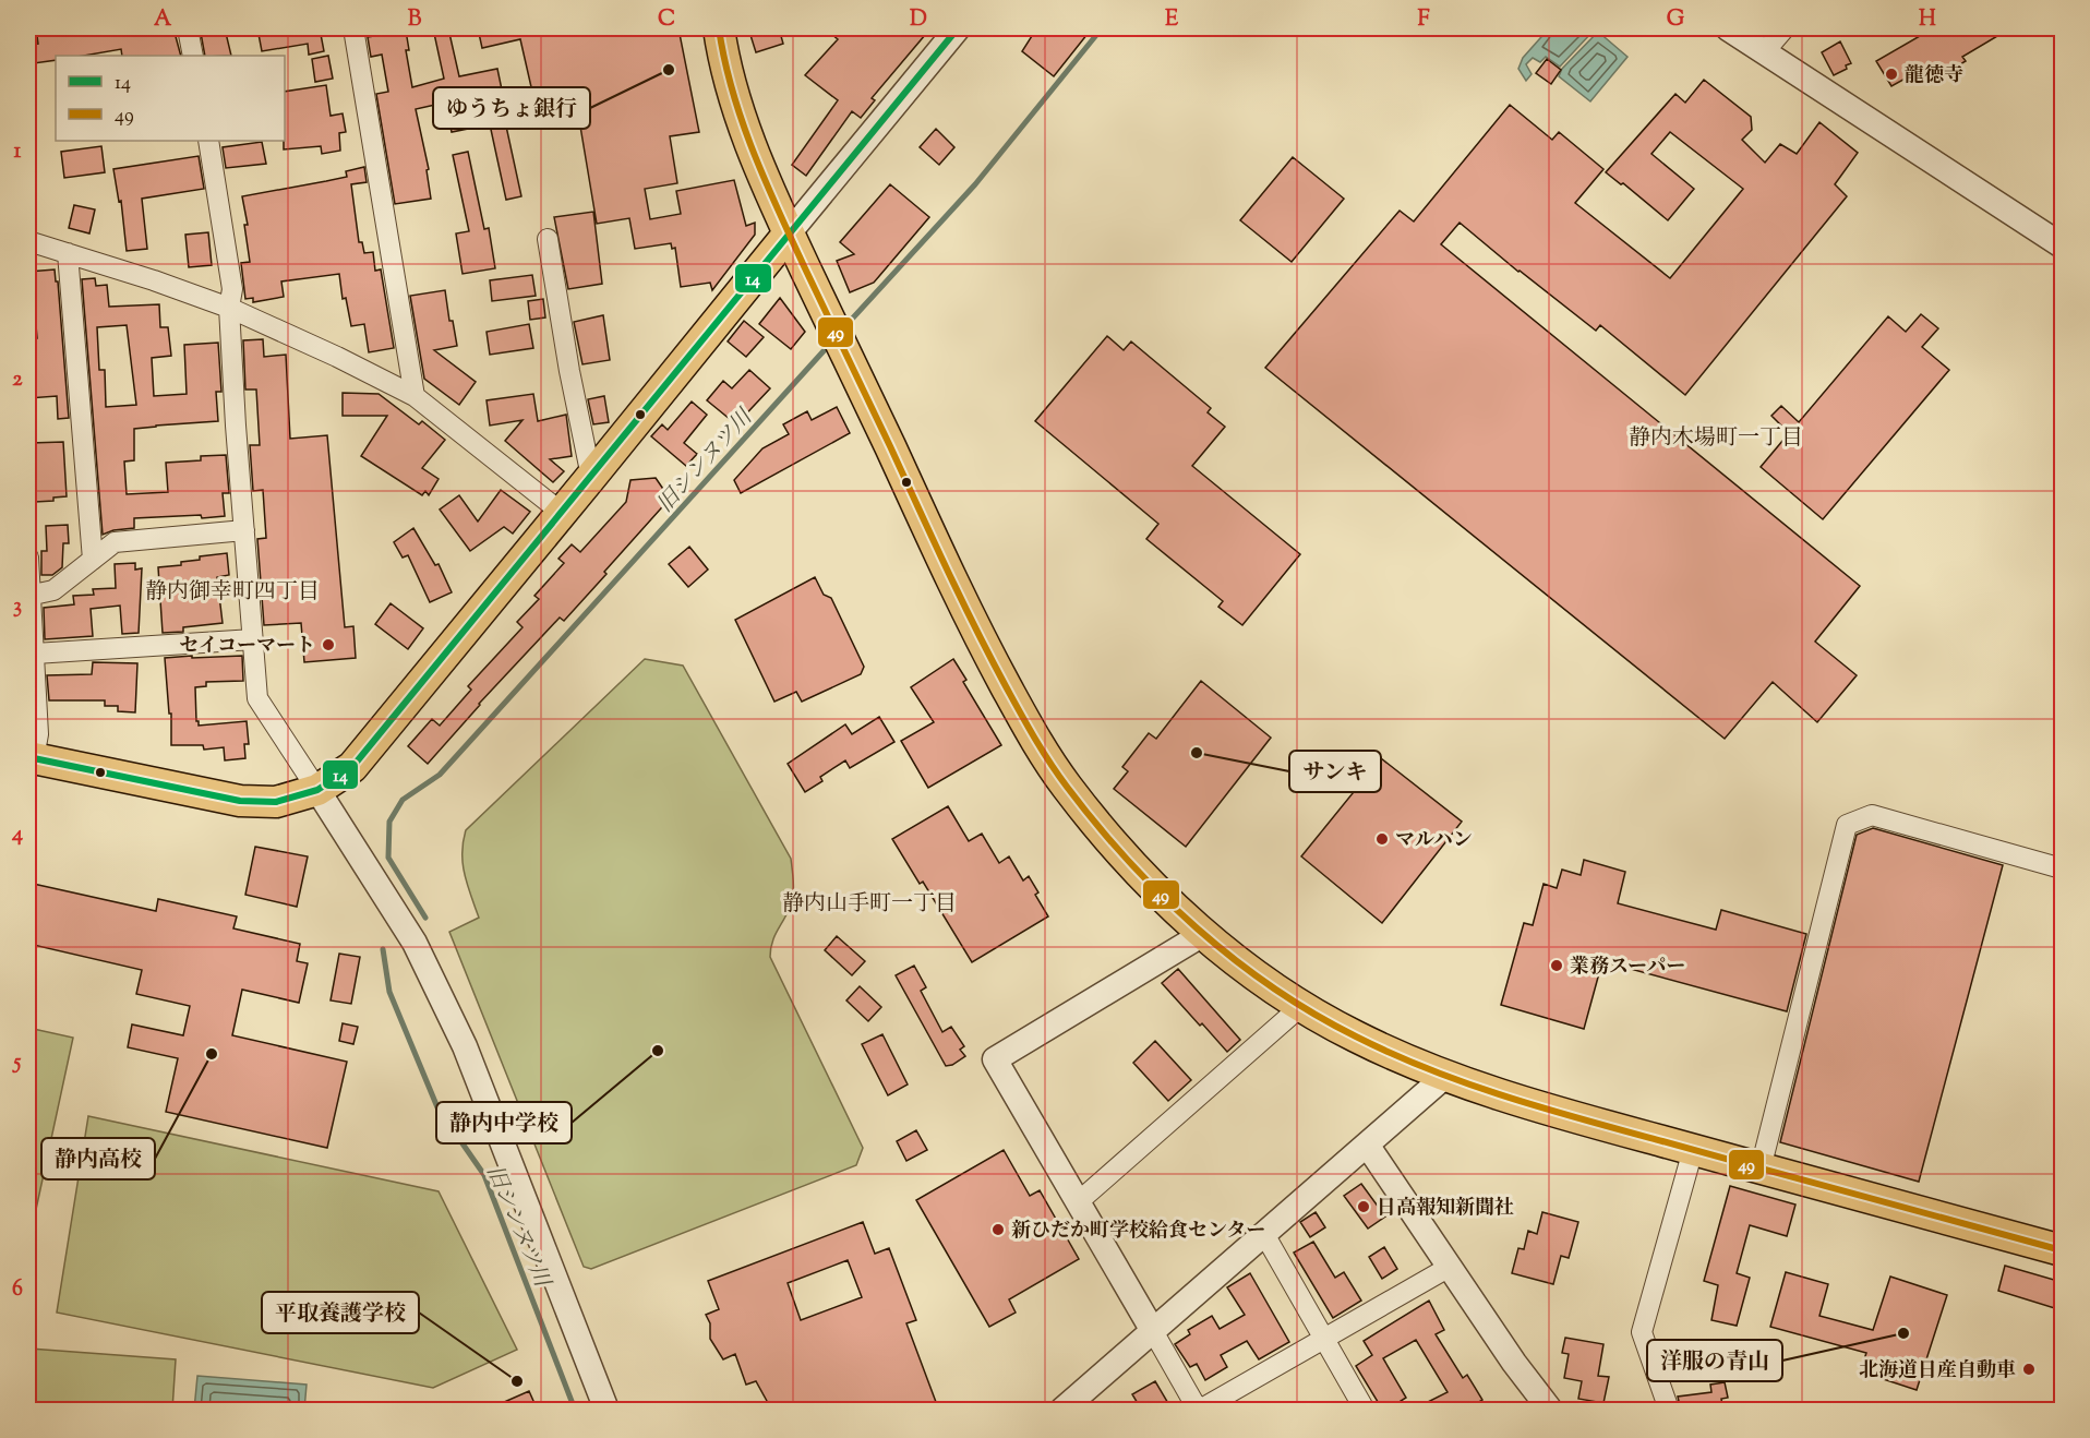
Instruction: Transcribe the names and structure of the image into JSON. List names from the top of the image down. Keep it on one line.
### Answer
{"districts":["静内木場町一丁目","静内御幸町四丁目","静内山手町一丁目"],"water":["旧シンヌツ川"],"places":["ゆうちょ銀行","龍徳寺","セイコーマート","サンキ","マルハン","業務スーパー","静内中学校","静内高校","日高報知新聞社","新ひだか町学校給食センター","洋服の青山","北海道日産自動車","平取養護学校"],"lines":["transit line 14","transit line 49"],"legend":["14","49"],"grid":{"columns":["A","B","C","D","E","F","G","H"],"rows":["1","2","3","4","5","6"]}}
